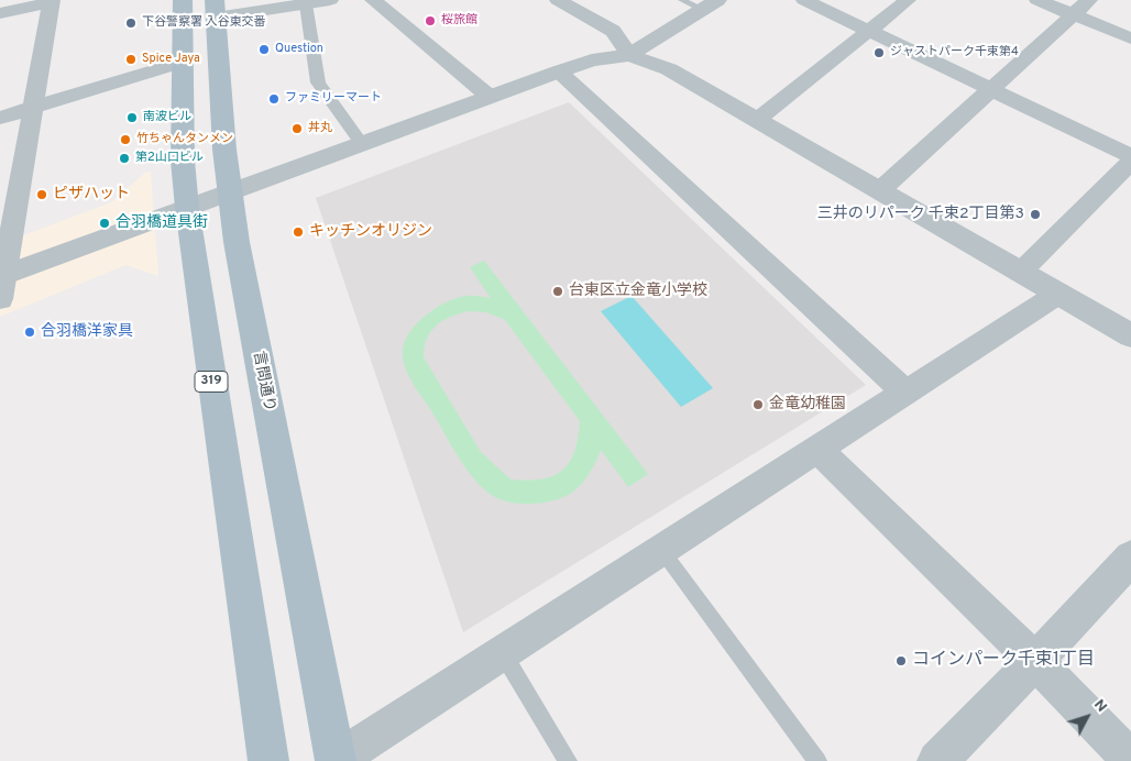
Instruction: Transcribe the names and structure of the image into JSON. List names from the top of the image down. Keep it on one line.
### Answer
{"streets":{"main road":["319","言問通り"]},"places":["桜旅館","下谷警察署 入谷東交番","Question","ジャストパーク千束第4","Spice Jaya","ファミリーマート","南波ビル","丼丸","竹ちゃんタンメン","第2山口ビル","ピザハット","三井のリパーク 千束2丁目第3","合羽橋道具街","キッチンオリジン","台東区立金竜小学校","合羽橋洋家具","金竜幼稚園","コインパーク千束1丁目"],"north":"top right"}
